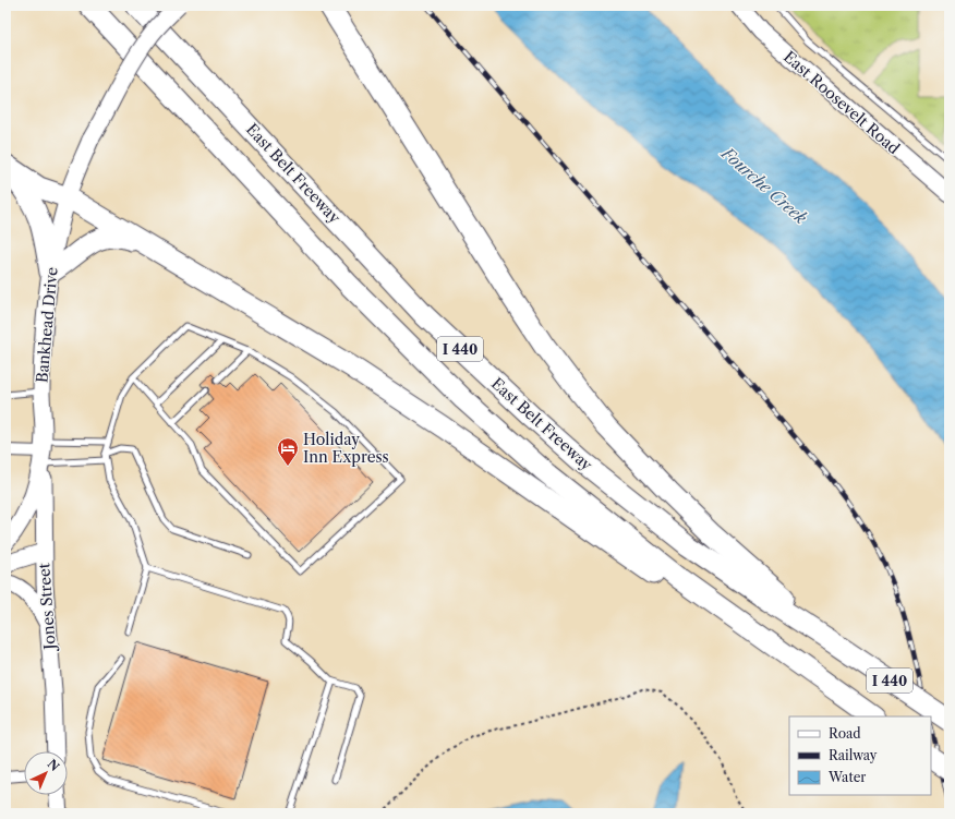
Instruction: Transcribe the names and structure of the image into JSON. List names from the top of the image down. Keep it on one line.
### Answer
{"streets":{"highway":["East Belt Freeway","I 440"],"main road":["East Roosevelt Road","Bankhead Drive","Jones Street"]},"crossings":[["Bankhead Drive","Jones Street"]],"water":["Fourche Creek"],"places":{"hotel":["Holiday Inn Express"]},"legend":["Road","Railway","Water"],"north":"top right"}
